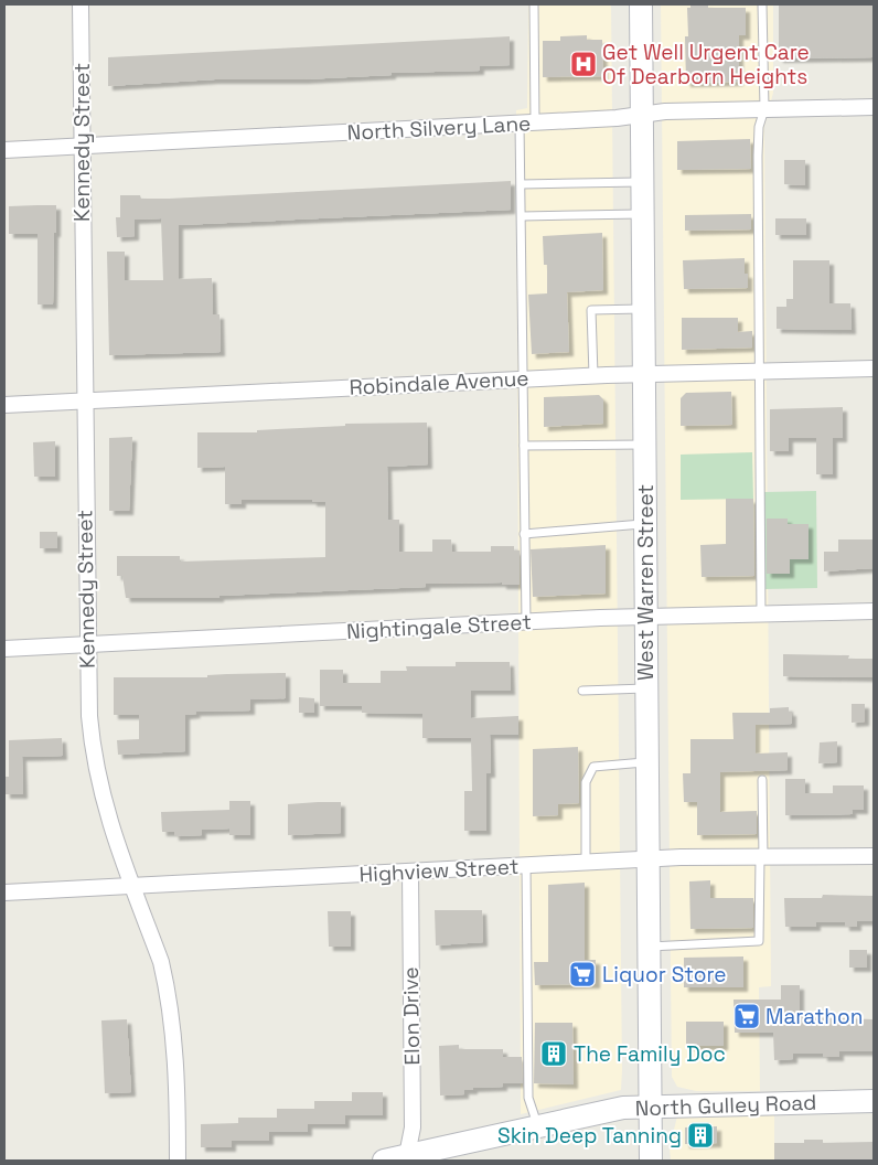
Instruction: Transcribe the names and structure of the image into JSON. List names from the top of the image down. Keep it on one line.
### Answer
{"streets":{"main road":["West Warren Street","North Gulley Road"],"street":["North Silvery Lane","Kennedy Street","Robindale Avenue","Nightingale Street","Highview Street","Elon Drive"]},"crossings":[["North Silvery Lane","Kennedy Street"],["North Silvery Lane","West Warren Street"],["Kennedy Street","Robindale Avenue"],["Kennedy Street","Nightingale Street"],["Kennedy Street","Highview Street"],["Robindale Avenue","West Warren Street"],["West Warren Street","Nightingale Street"],["West Warren Street","Highview Street"],["West Warren Street","North Gulley Road"],["Highview Street","Elon Drive"],["Elon Drive","North Gulley Road"]],"places":{"hospital":["Get Well Urgent Care Of Dearborn Heights"],"supermarket":["Liquor Store","Marathon"],"building":["The Family Doc","Skin Deep Tanning"]}}
